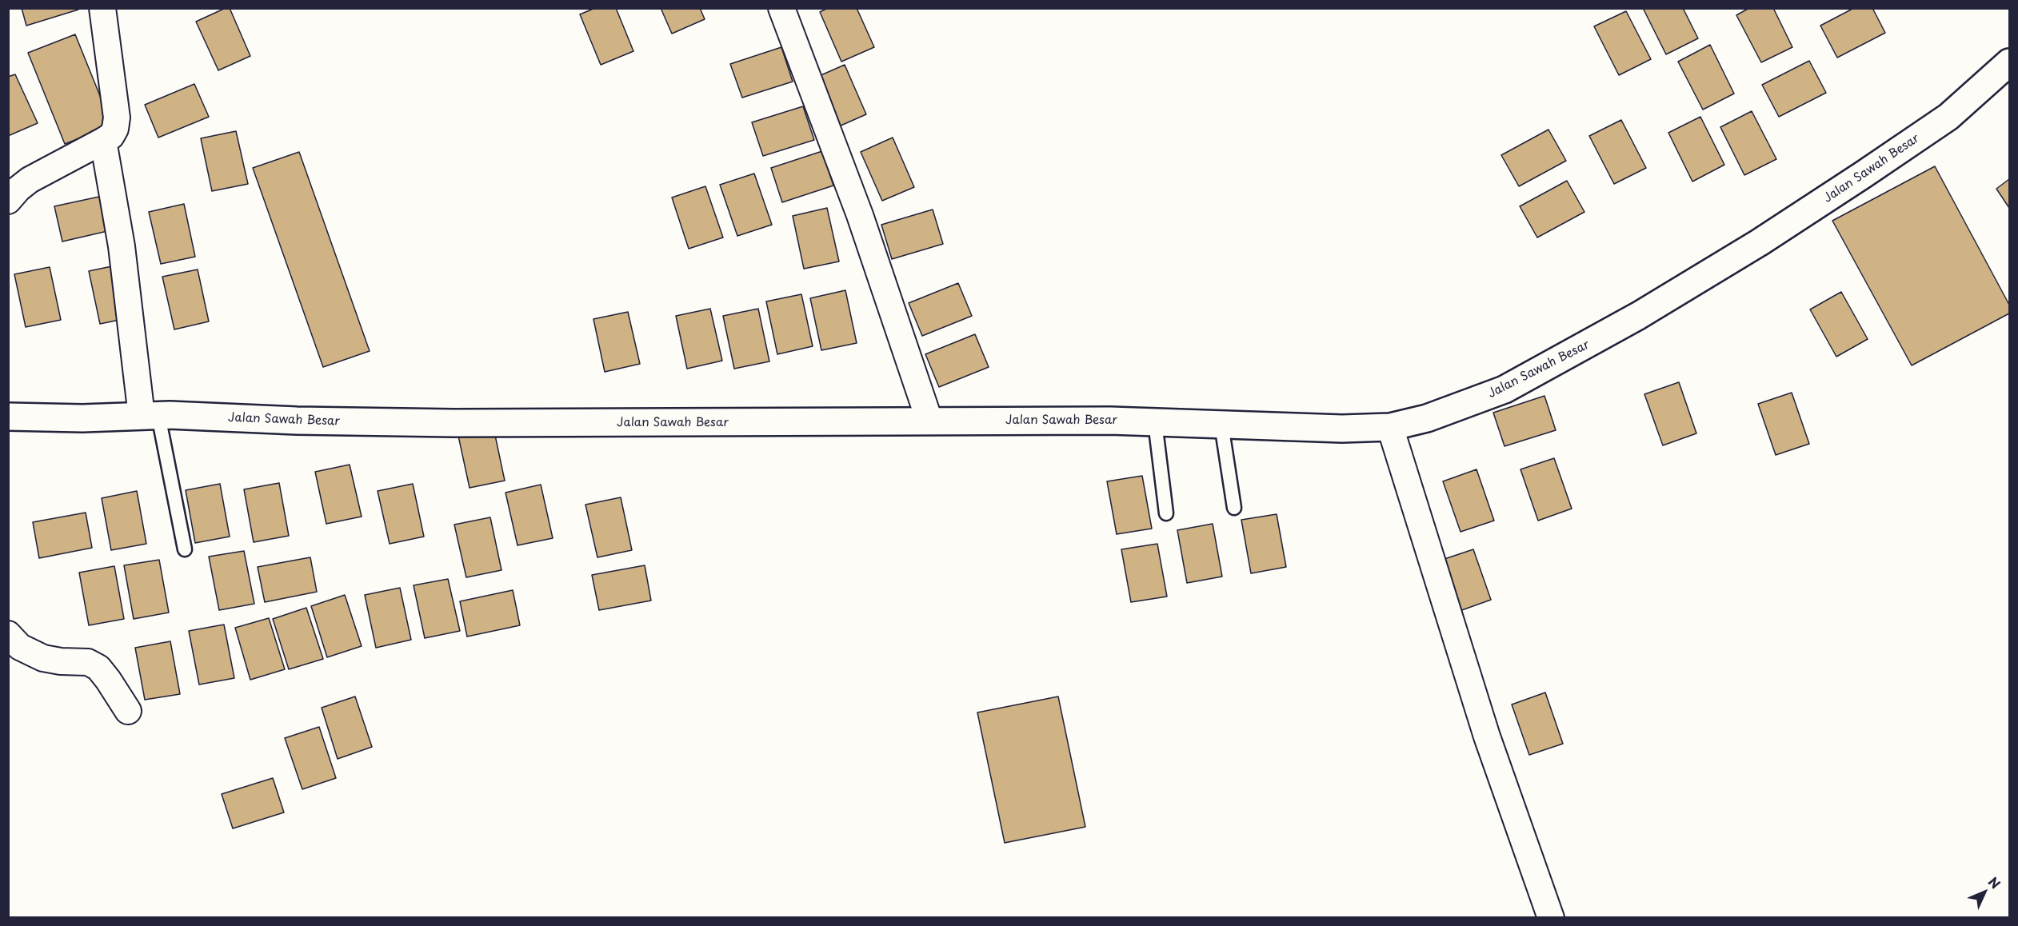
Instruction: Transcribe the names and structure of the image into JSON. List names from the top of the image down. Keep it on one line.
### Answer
{"streets":{"main road":["Jalan Sawah Besar"]},"north":"top right"}
